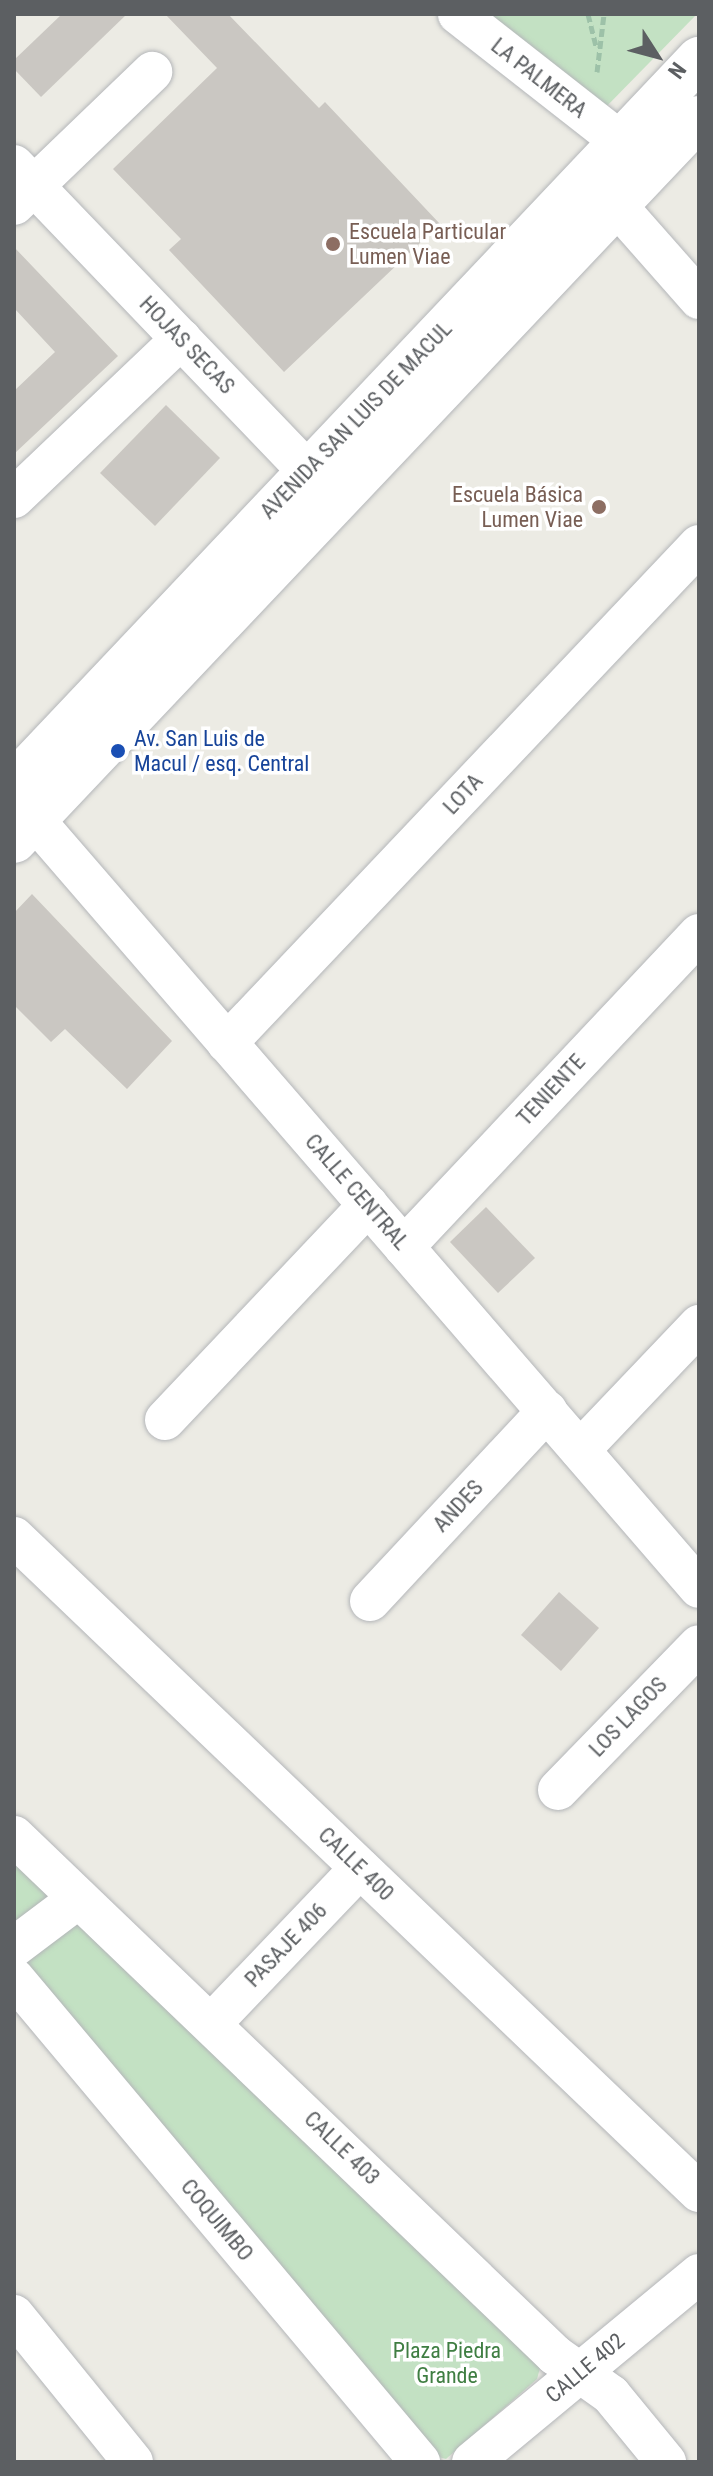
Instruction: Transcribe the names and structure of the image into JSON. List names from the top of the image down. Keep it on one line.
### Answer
{"streets":{"street":["LA PALMERA","HOJAS SECAS","AVENIDA SAN LUIS DE MACUL","LOTA","TENIENTE","CALLE CENTRAL","ANDES","LOS LAGOS","CALLE 400","PASAJE 406","CALLE 403","COQUIMBO","CALLE 402"]},"crossings":[["LA PALMERA","AVENIDA SAN LUIS DE MACUL"],["HOJAS SECAS","AVENIDA SAN LUIS DE MACUL"],["AVENIDA SAN LUIS DE MACUL","CALLE CENTRAL"],["LOTA","CALLE CENTRAL"],["TENIENTE","CALLE CENTRAL"],["CALLE CENTRAL","ANDES"],["CALLE 400","PASAJE 406"],["PASAJE 406","CALLE 403"],["CALLE 403","CALLE 402"]],"parks":["Plaza Piedra Grande"],"places":["Escuela Particular Lumen Viae","Escuela Básica Lumen Viae","Av. San Luis de Macul / esq. Central"],"north":"bottom right"}
